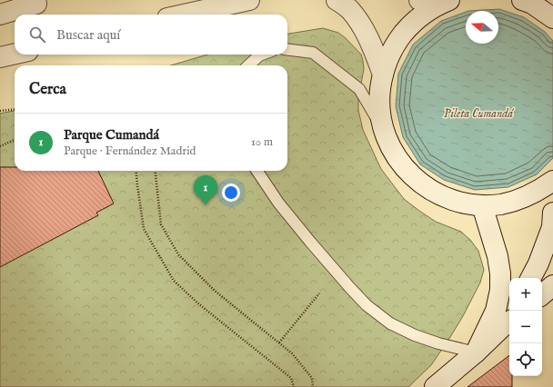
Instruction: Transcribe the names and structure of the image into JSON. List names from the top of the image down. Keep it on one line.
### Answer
{"water":["Pileta Cumandá"],"north":"left","page":{"search":"Buscar aquí","heading":"Cerca","list":[{"mark":"1","name":"Parque Cumandá","note":"Parque · Fernández Madrid","value":"10 m"}],"pins":"1","map_buttons":["+","−"]}}
